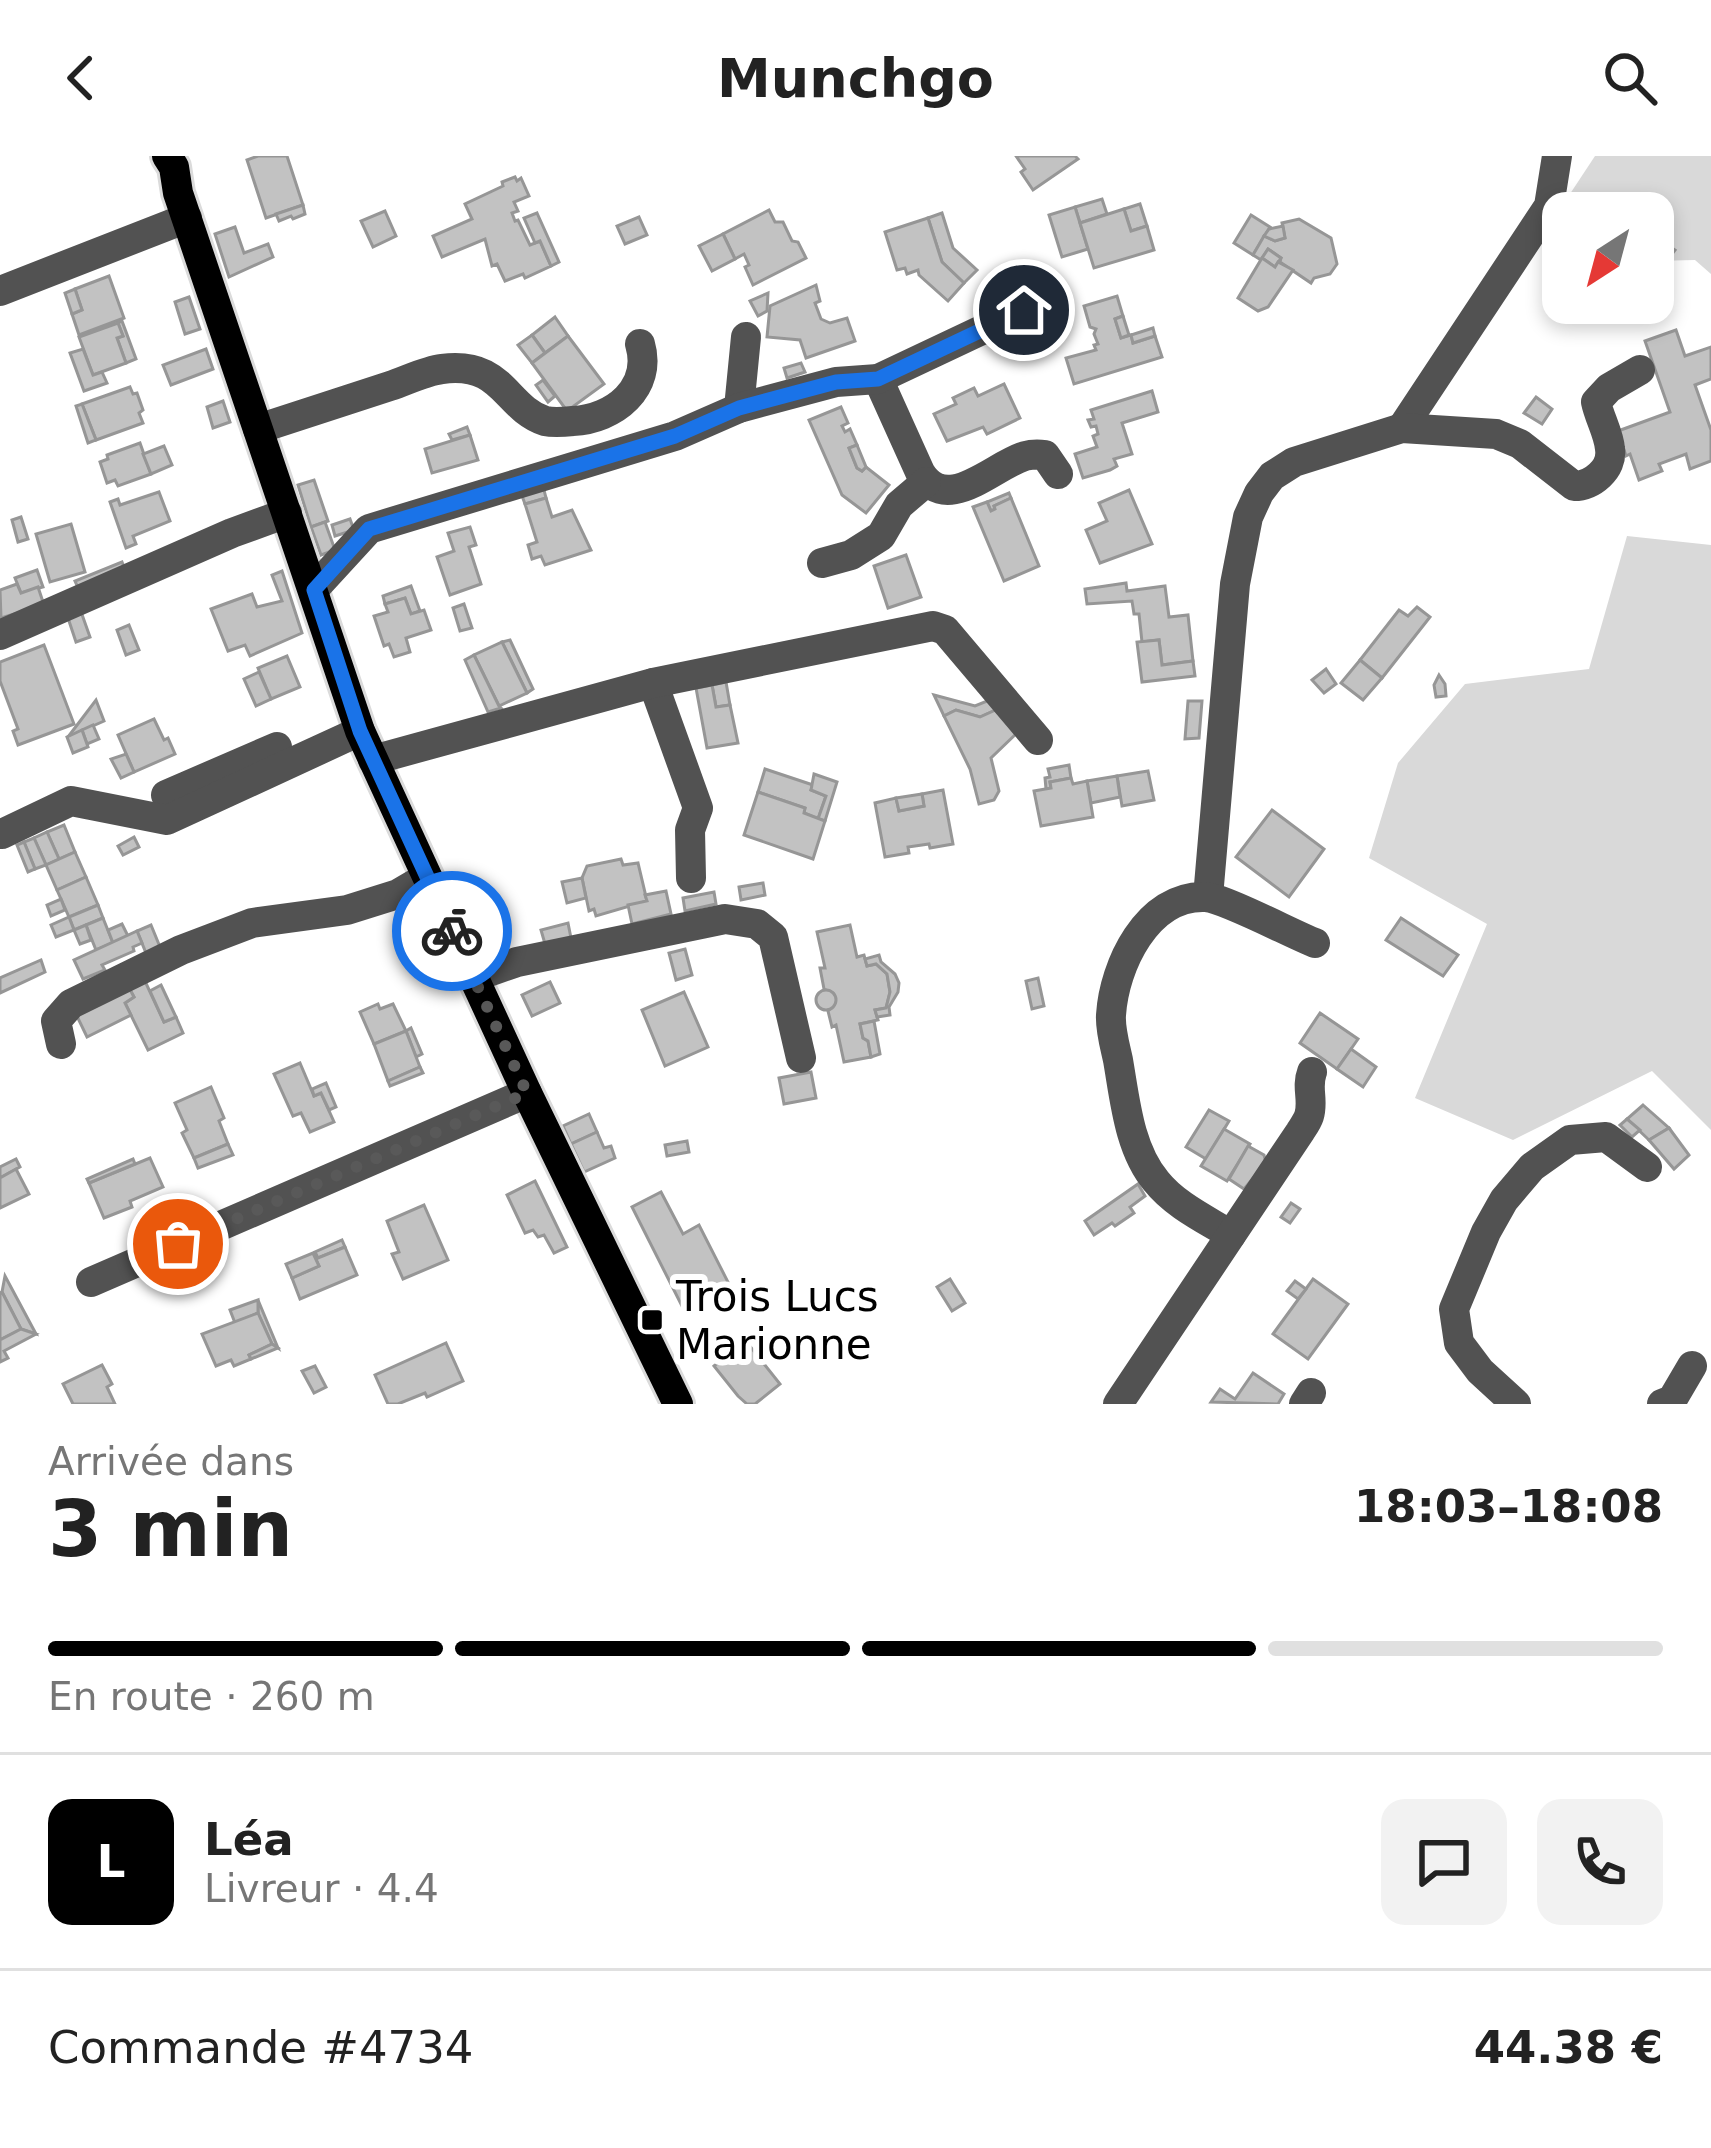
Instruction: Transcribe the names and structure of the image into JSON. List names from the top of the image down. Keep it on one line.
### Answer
{"places":{"transit":["Trois Lucs Marionne"]},"north":"bottom left","page":{"header":"Munchgo","heading":["3 min","Arrivée dans","18:03–18:08"],"panel":["Léa","Livreur · 4.4","Commande #4734","44.38 €"],"bar":"En route · 260 m","round":"L"}}
